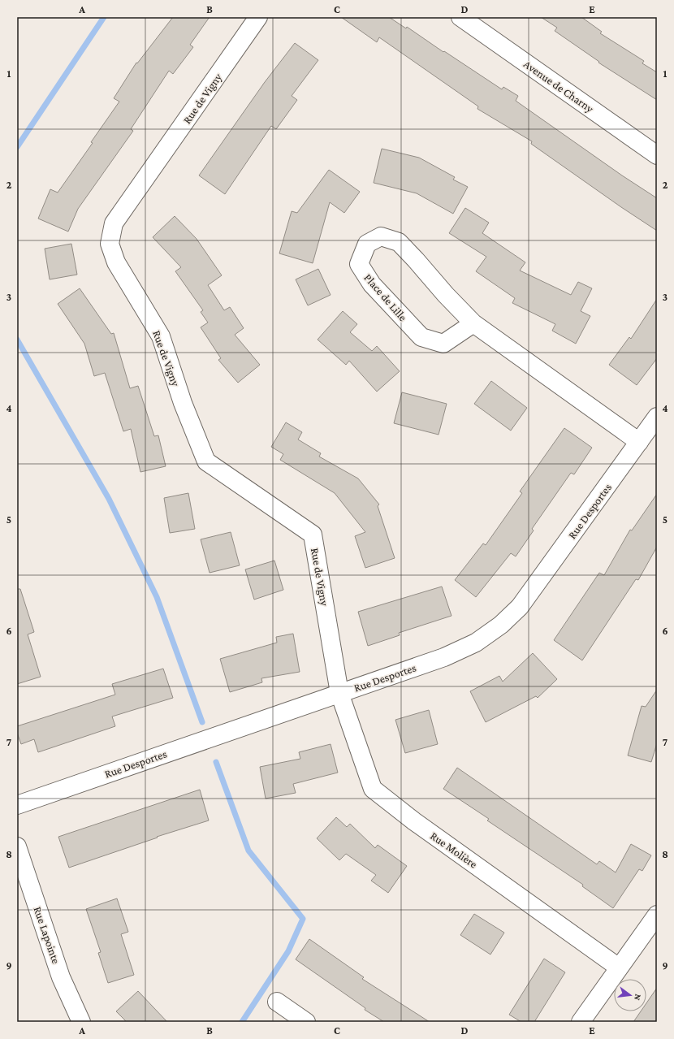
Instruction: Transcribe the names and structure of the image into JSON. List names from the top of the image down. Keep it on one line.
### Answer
{"streets":{"street":["Avenue de Charny","Rue de Vigny","Place de Lille","Rue Desportes","Rue Molière","Rue Lapointe"]},"crossings":[["Rue de Vigny","Rue Desportes"],["Rue de Vigny","Rue Molière"],["Place de Lille","Rue Desportes"],["Rue Desportes","Rue Molière"]],"north":"right","grid":{"columns":["A","B","C","D","E"],"rows":["1","2","3","4","5","6","7","8","9"]}}
